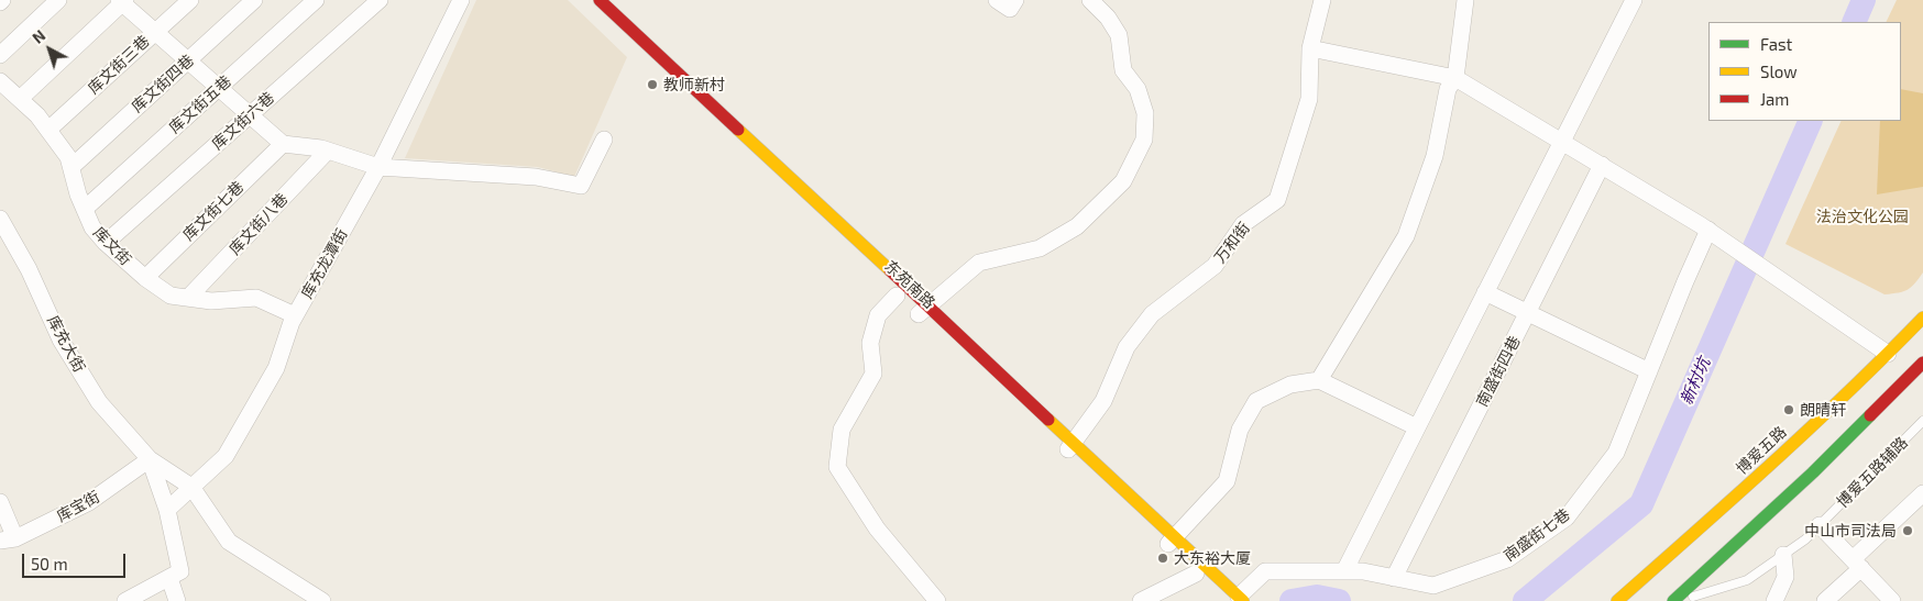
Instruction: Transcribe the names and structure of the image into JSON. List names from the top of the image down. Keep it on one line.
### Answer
{"streets":{"main road":["东苑南路","博爱五路"],"street":["库文街三巷","库文街四巷","库文街五巷","库文街六巷","库文街七巷","库文街八巷","万和街","库文街","库充龙潭街","库充大街","南盛街四巷","库宝街","南盛街七巷"],"lane":["博爱五路辅路"]},"crossings":[["库文街三巷","库文街"],["库文街四巷","库文街"],["库文街五巷","库文街"],["库文街六巷","库文街"],["库文街七巷","库文街"],["库文街八巷","库文街"],["万和街","东苑南路"],["库文街","库充龙潭街"],["库充龙潭街","库充大街"],["东苑南路","南盛街七巷"],["库充大街","库宝街"],["南盛街四巷","南盛街七巷"]],"water":["新村坑"],"parks":["法治文化公园"],"places":["教师新村","朗晴轩","中山市司法局","大东裕大厦"],"legend":["Fast","Slow","Jam"],"scale_bar":"50 m","north":"top left"}
